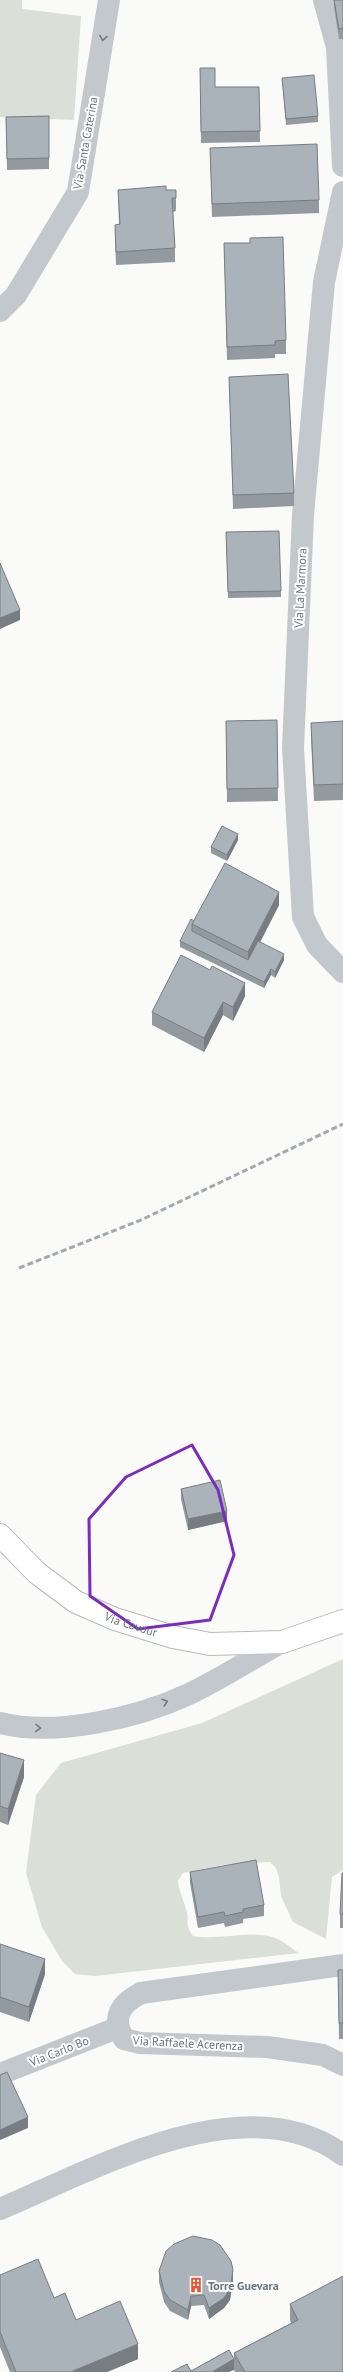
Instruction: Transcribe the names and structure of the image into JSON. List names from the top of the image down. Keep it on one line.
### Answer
{"streets":{"main road":["Via Cavour"],"street":["Via Santa Caterina","Via La Marmora","Via Raffaele Acerenza","Via Carlo Bo"]},"crossings":[["Via Raffaele Acerenza","Via Carlo Bo"]],"one_way":["Via Santa Caterina","Via Cavour"],"places":{"building":["Torre Guevara"]}}
